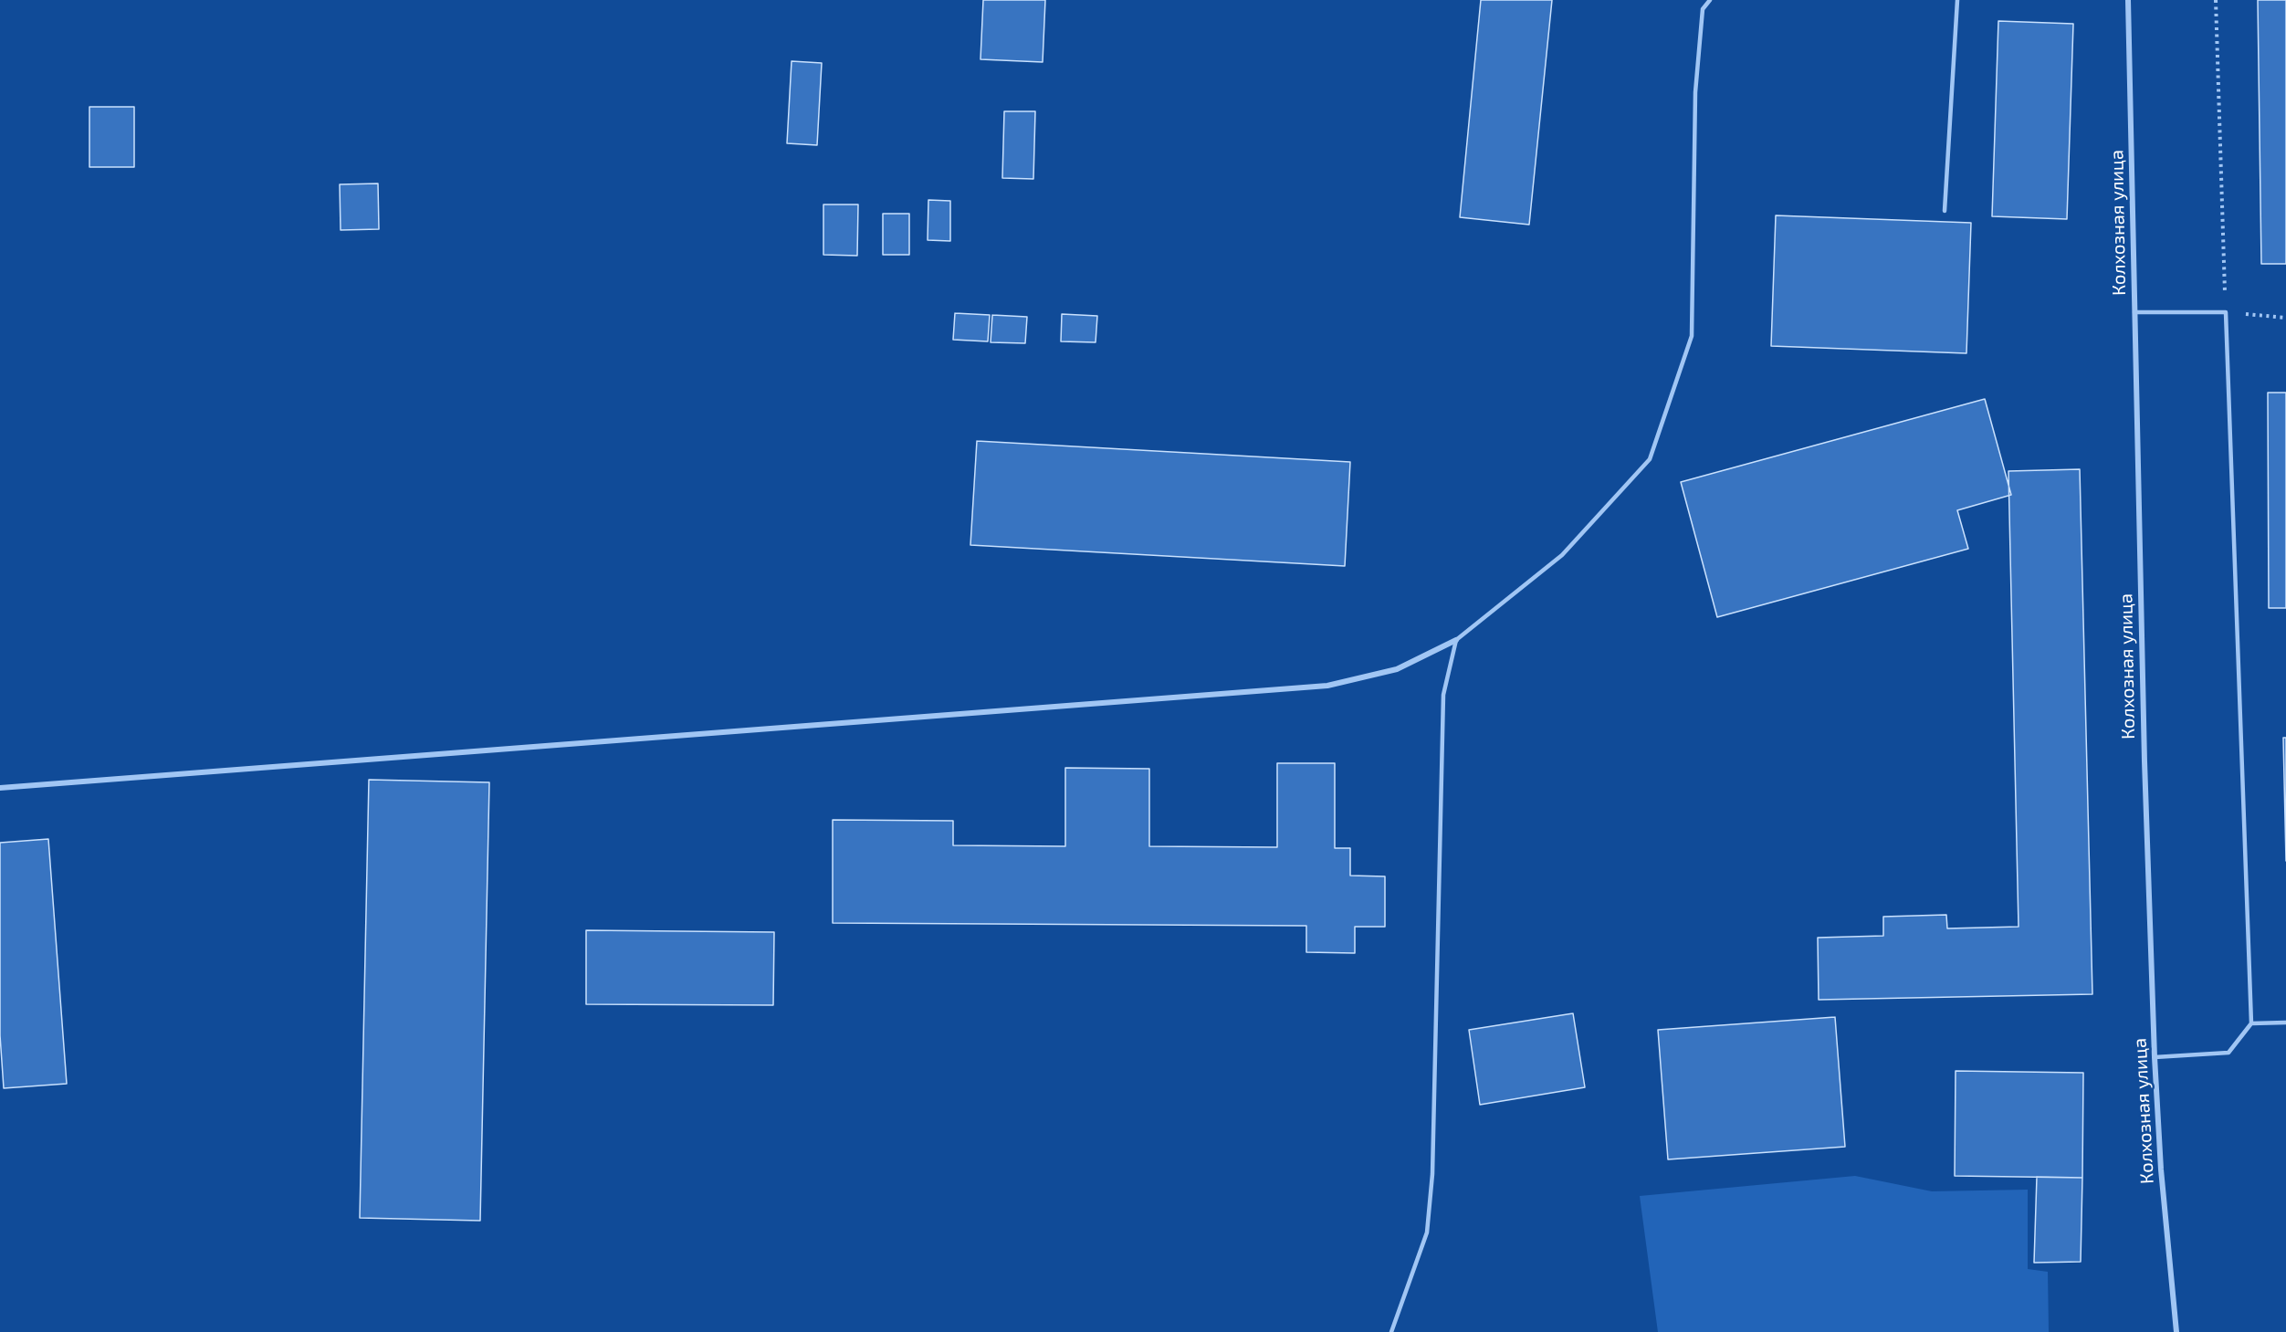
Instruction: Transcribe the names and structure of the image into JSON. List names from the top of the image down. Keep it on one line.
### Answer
{"streets":{"street":["Колхозная улица"]}}
